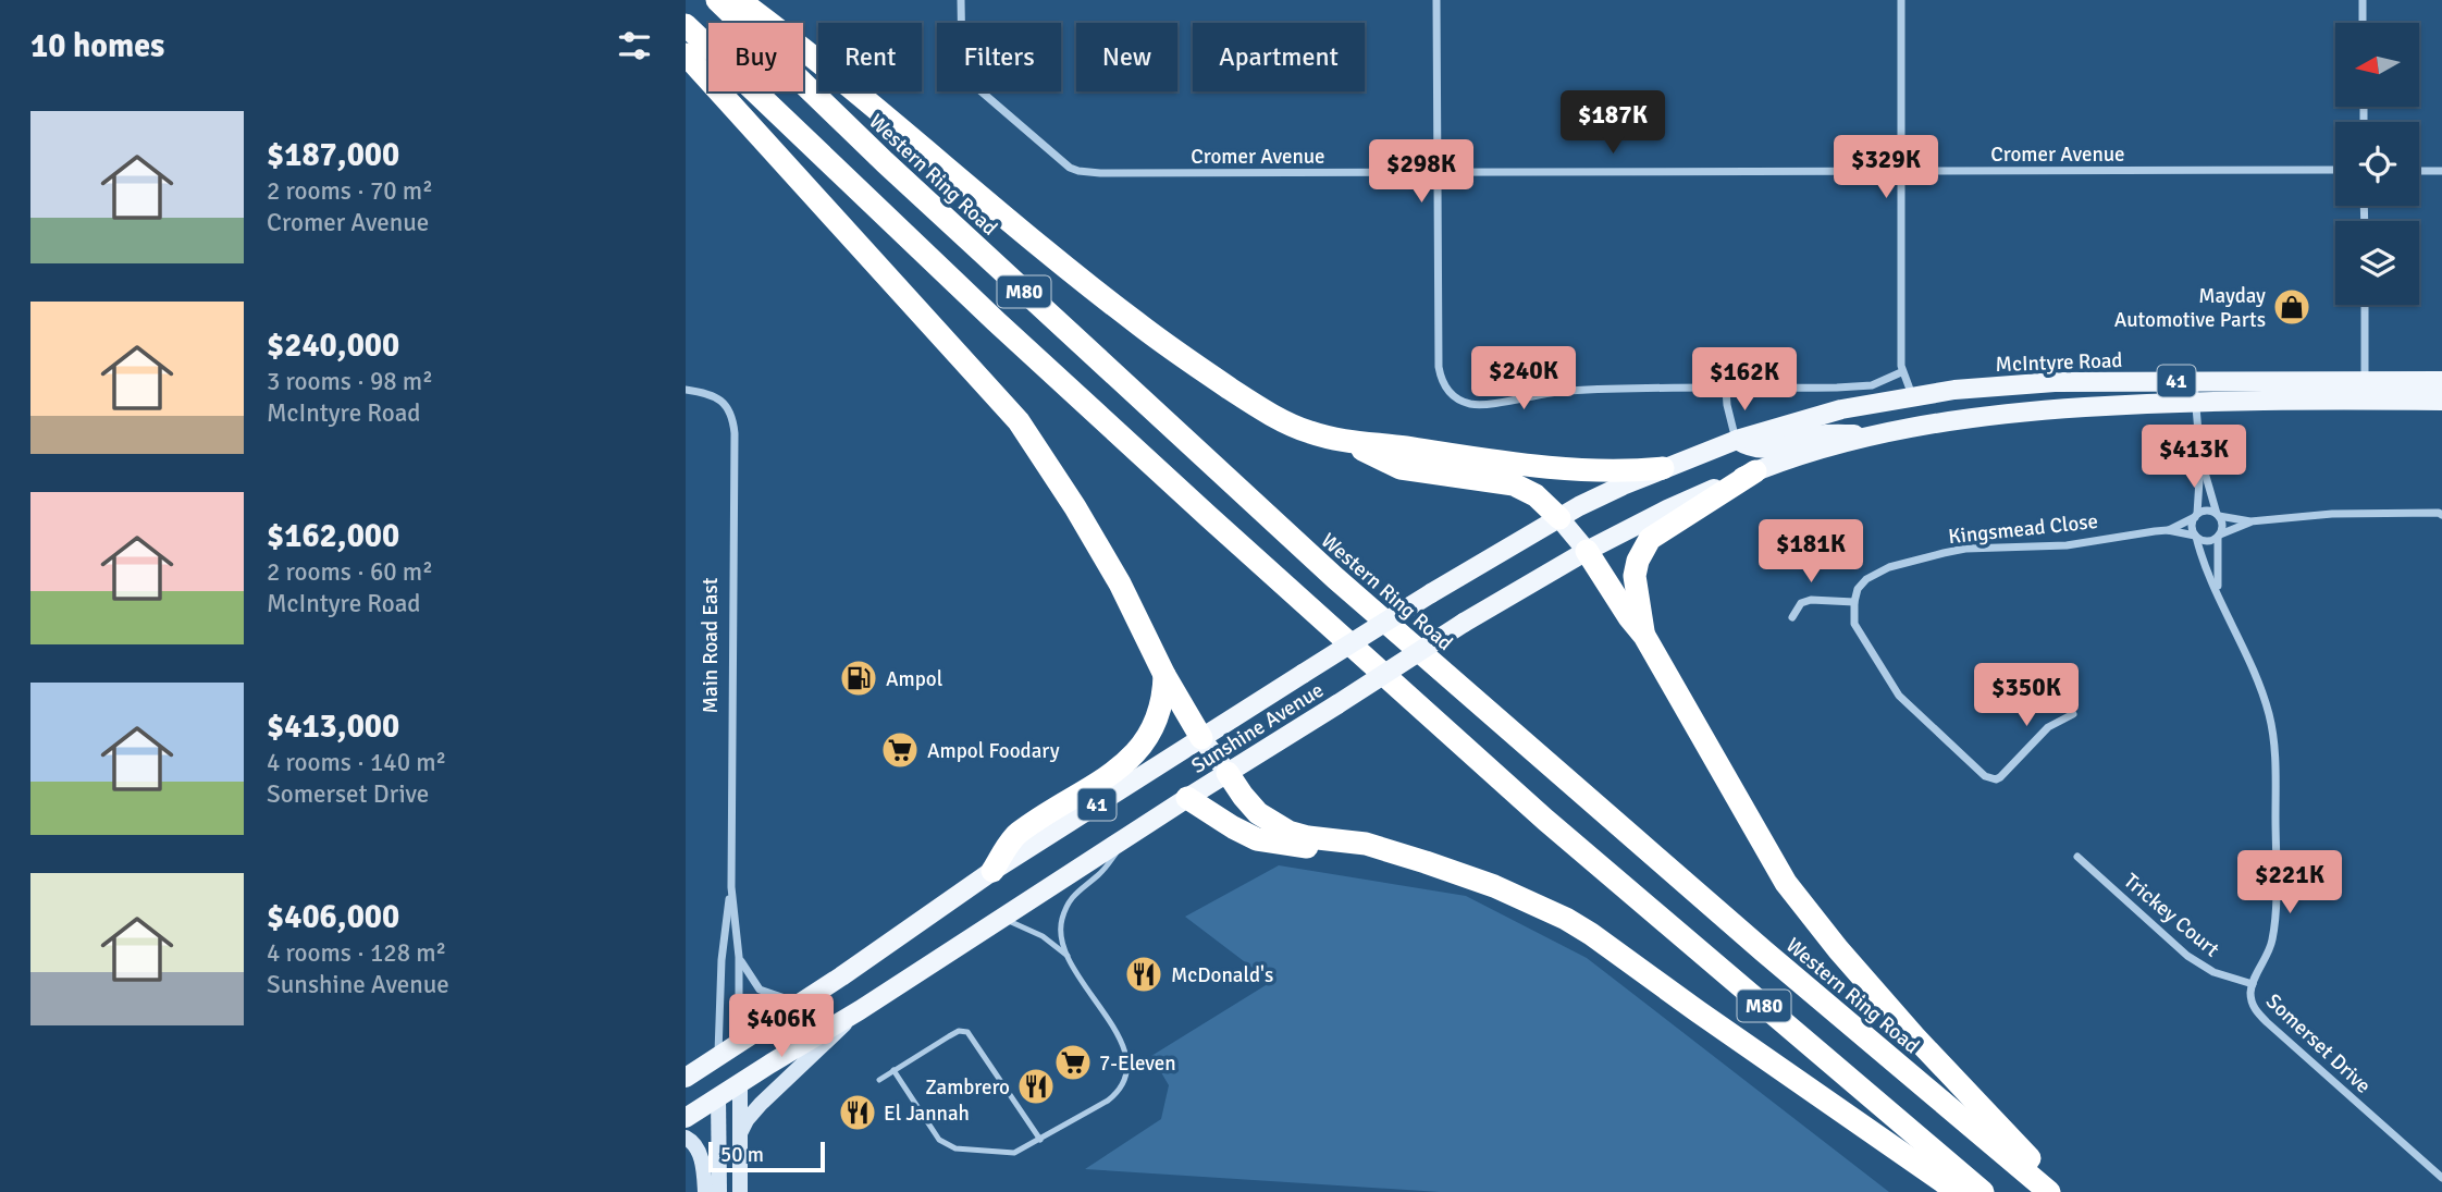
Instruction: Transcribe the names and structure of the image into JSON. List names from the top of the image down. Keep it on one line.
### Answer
{"streets":{"highway":["Western Ring Road","M80"],"main road":["McIntyre Road","41","Main Road East","Sunshine Avenue"],"street":["Cromer Avenue","Kingsmead Close","Trickey Court","Somerset Drive"]},"crossings":[["McIntyre Road","Sunshine Avenue"],["Kingsmead Close","Somerset Drive"],["Main Road East","Sunshine Avenue"],["Trickey Court","Somerset Drive"]],"places":{"shop":["Mayday Automotive Parts"],"fuel station":["Ampol"],"supermarket":["Ampol Foodary","7-Eleven"],"restaurant":["McDonald's","Zambrero","El Jannah"]},"scale_bar":"50 m","north":"left","page":{"heading":"10 homes","chip":["Buy","Rent","Filters","New","Apartment"],"price":["$187K","$329K","$298K","$240K","$162K","$413K","$181K","$350K","$221K","$406K"],"list":[{"name":"$187,000","note":"2 rooms · 70 m² · Cromer Avenue"},{"name":"$240,000","note":"3 rooms · 98 m² · McIntyre Road"},{"name":"$162,000","note":"2 rooms · 60 m² · McIntyre Road"},{"name":"$413,000","note":"4 rooms · 140 m² · Somerset Drive"},{"name":"$406,000","note":"4 rooms · 128 m² · Sunshine Avenue"}],"scale":"50 m"}}
